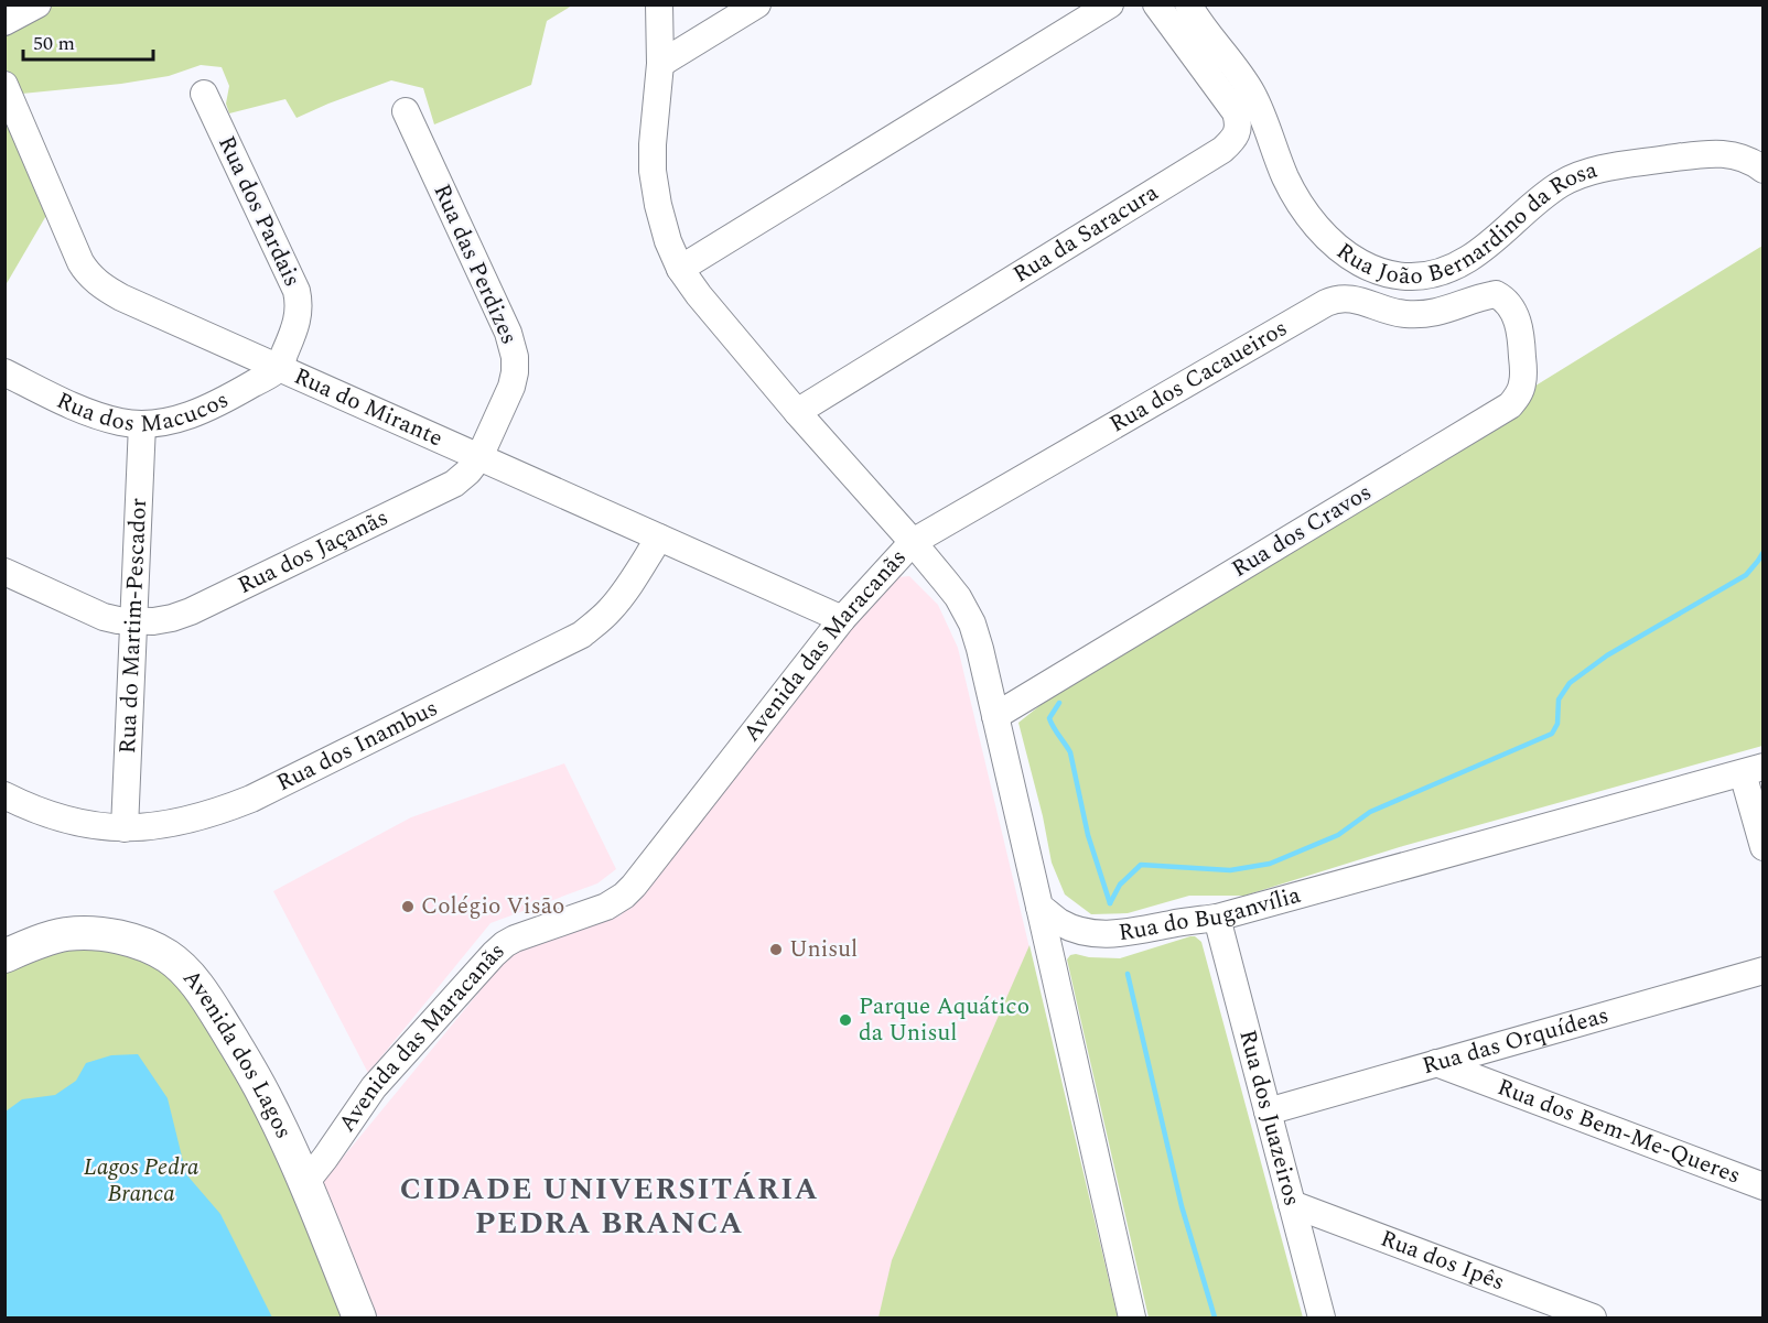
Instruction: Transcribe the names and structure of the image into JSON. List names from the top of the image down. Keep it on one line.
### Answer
{"streets":{"main road":["Avenida dos Lagos"],"street":["Rua João Bernardino da Rosa","Rua dos Pardais","Rua da Saracura","Rua das Perdizes","Rua dos Cacaueiros","Rua dos Macucos","Rua do Mirante","Rua dos Cravos","Rua dos Jaçanãs","Rua do Martim-Pescador","Avenida das Maracanãs","Rua dos Inambus","Rua do Buganvília","Rua das Orquídeas","Rua dos Juazeiros","Rua dos Bem-Me-Queres","Rua dos Ipês"]},"crossings":[["Rua dos Pardais","Rua dos Macucos"],["Rua dos Pardais","Rua do Mirante"],["Rua da Saracura","Avenida das Maracanãs"],["Rua das Perdizes","Rua do Mirante"],["Rua das Perdizes","Rua dos Jaçanãs"],["Rua dos Cacaueiros","Rua dos Cravos"],["Rua dos Cacaueiros","Avenida das Maracanãs"],["Rua dos Macucos","Rua do Mirante"],["Rua dos Macucos","Rua do Martim-Pescador"],["Rua do Mirante","Rua dos Jaçanãs"],["Rua do Mirante","Avenida das Maracanãs"],["Rua do Mirante","Rua dos Inambus"],["Rua dos Jaçanãs","Rua do Martim-Pescador"],["Rua do Martim-Pescador","Rua dos Inambus"],["Avenida das Maracanãs","Avenida dos Lagos"],["Rua do Buganvília","Rua dos Juazeiros"],["Rua das Orquídeas","Rua dos Juazeiros"],["Rua das Orquídeas","Rua dos Bem-Me-Queres"],["Rua dos Juazeiros","Rua dos Ipês"]],"districts":["CIDADE UNIVERSITÁRIA PEDRA BRANCA"],"parks":["Lagos Pedra Branca"],"places":["Colégio Visão","Unisul","Parque Aquático da Unisul"],"scale_bar":"50 m"}
